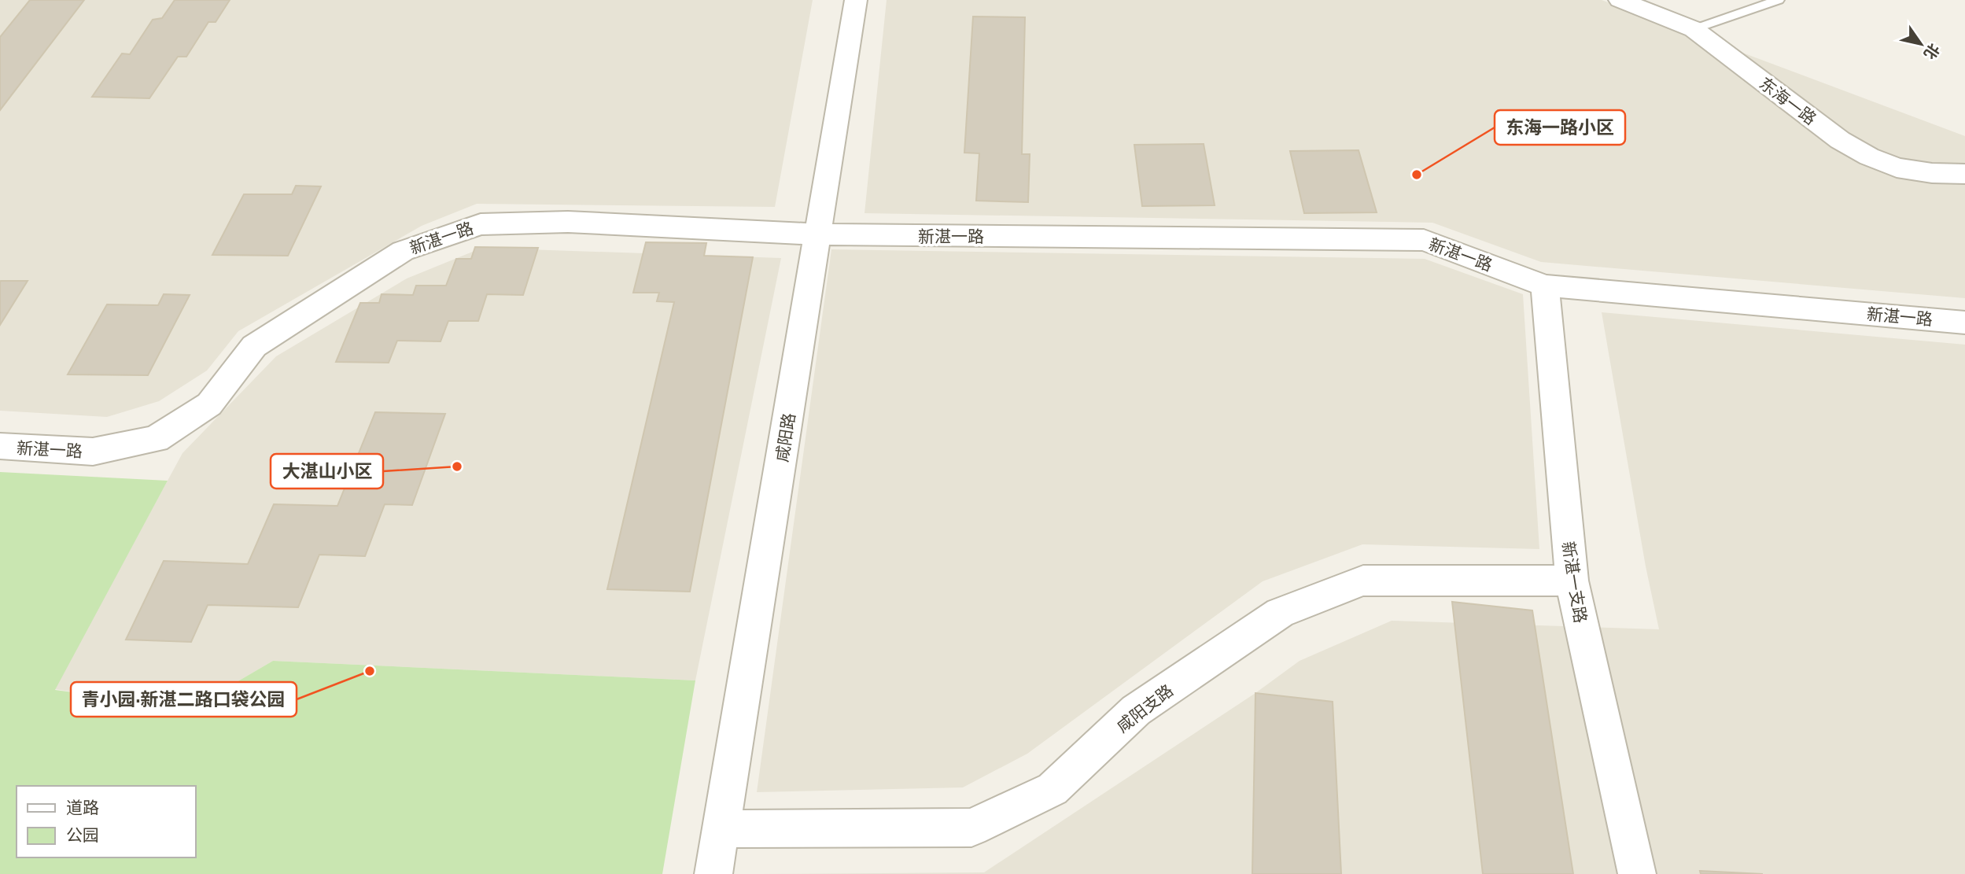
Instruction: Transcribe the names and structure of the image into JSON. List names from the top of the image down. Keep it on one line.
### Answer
{"streets":{"street":["东海一路","新湛一路","咸阳路","新湛一支路","咸阳支路"]},"crossings":[["新湛一路","咸阳路"],["新湛一路","新湛一支路"],["咸阳路","咸阳支路"],["新湛一支路","咸阳支路"]],"places":["东海一路小区","大湛山小区","青小园·新湛二路口袋公园"],"legend":["道路","公园"],"north":"bottom right"}
